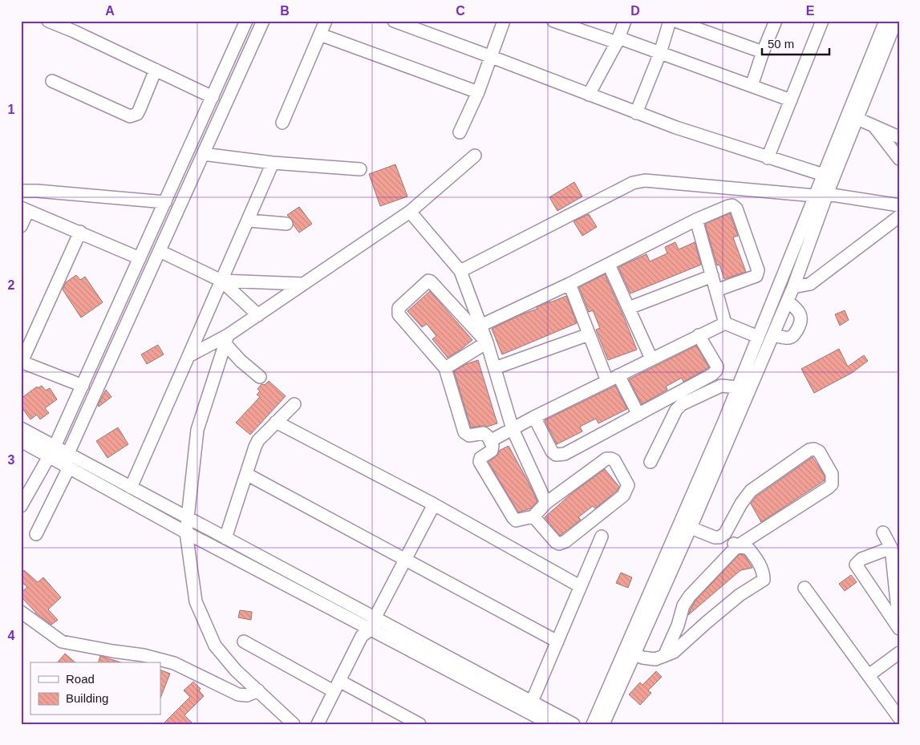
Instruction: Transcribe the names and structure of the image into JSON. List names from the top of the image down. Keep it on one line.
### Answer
{"legend":["Road","Building"],"scale_bar":"50 m","grid":{"columns":["A","B","C","D","E"],"rows":["1","2","3","4"]}}
